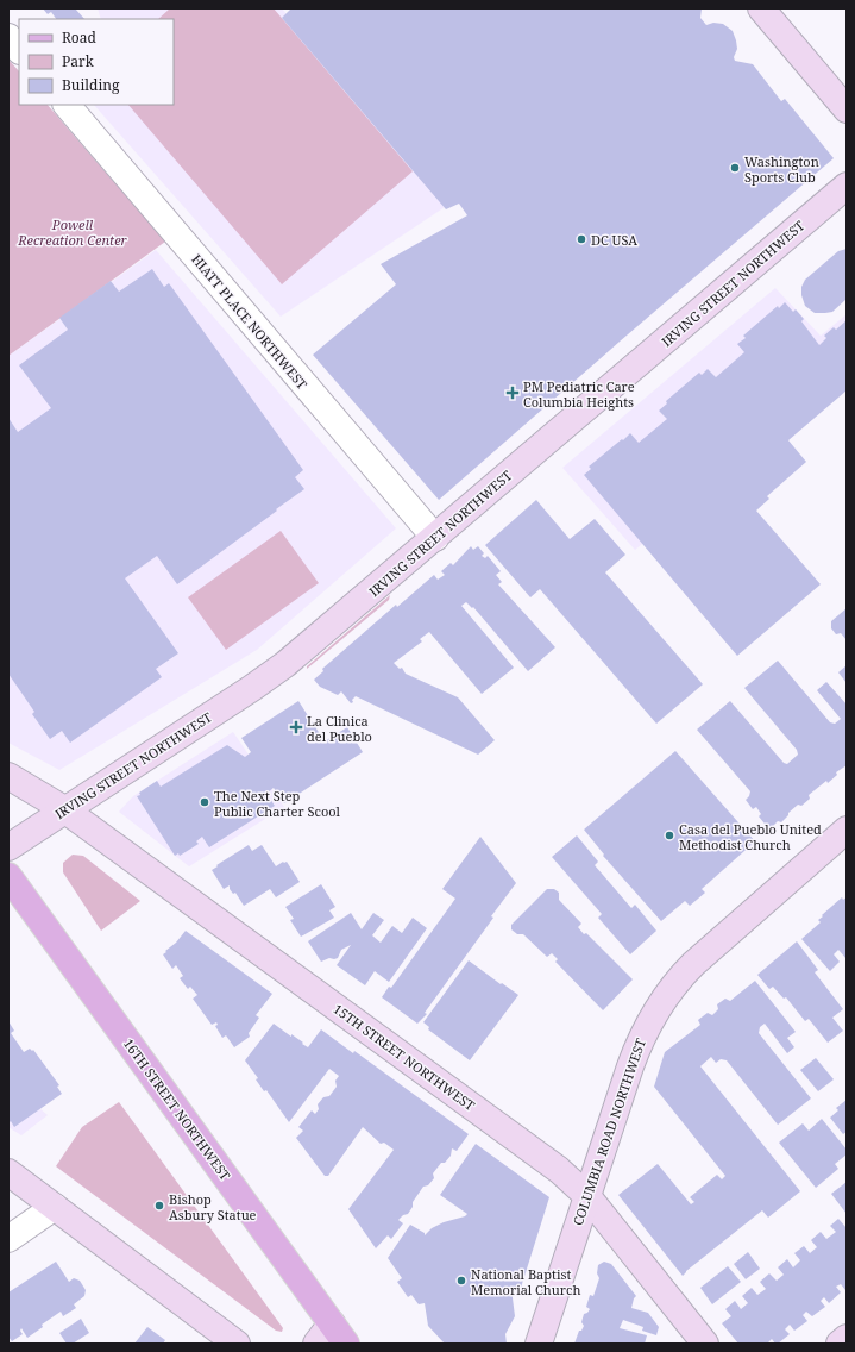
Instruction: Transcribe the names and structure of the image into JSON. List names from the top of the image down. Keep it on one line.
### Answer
{"streets":{"main road":["IRVING STREET NORTHWEST","15TH STREET NORTHWEST","16TH STREET NORTHWEST","COLUMBIA ROAD NORTHWEST"],"street":["HIATT PLACE NORTHWEST"]},"crossings":[["IRVING STREET NORTHWEST","HIATT PLACE NORTHWEST"],["IRVING STREET NORTHWEST","15TH STREET NORTHWEST"],["15TH STREET NORTHWEST","COLUMBIA ROAD NORTHWEST"]],"parks":["Powell Recreation Center"],"places":{"other":["Washington Sports Club","DC USA","The Next Step Public Charter Scool","Casa del Pueblo United Methodist Church","Bishop Asbury Statue","National Baptist Memorial Church"],"health":["PM Pediatric Care Columbia Heights","La Clinica del Pueblo"]},"legend":["Road","Park","Building"]}
